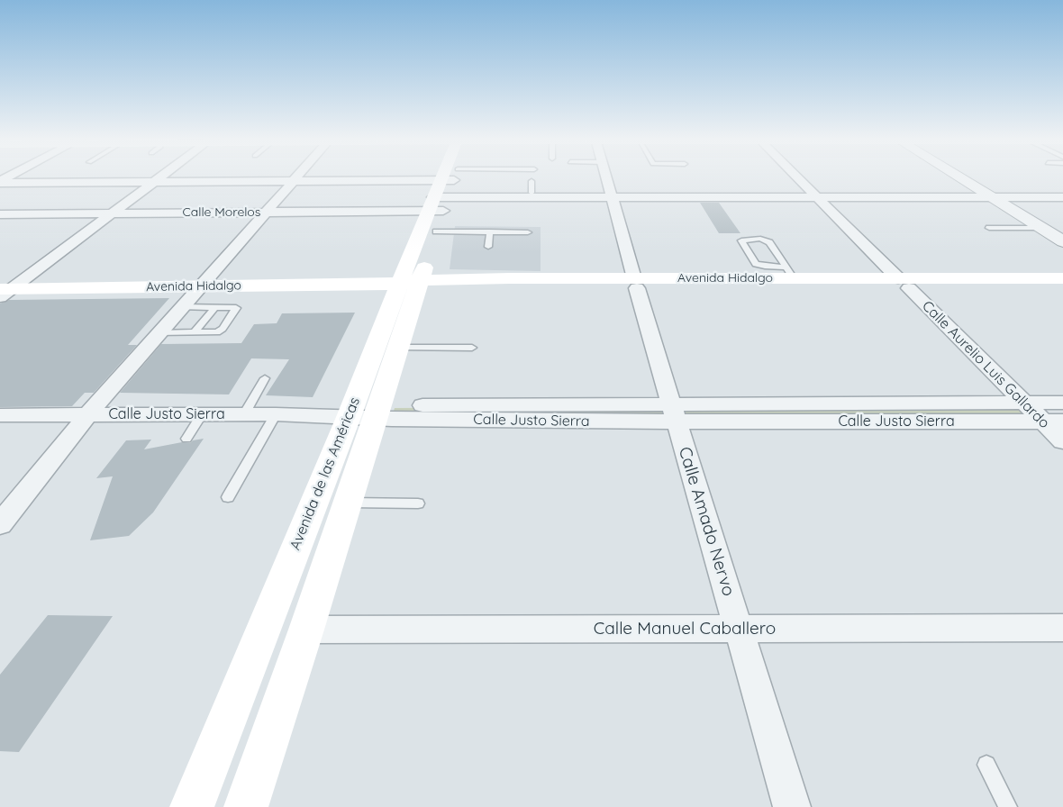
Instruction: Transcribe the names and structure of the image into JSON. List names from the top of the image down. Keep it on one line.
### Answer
{"streets":{"main road":["Avenida Hidalgo","Avenida de las Américas"],"street":["Calle Morelos","Calle Aurelio Luis Gallardo","Calle Justo Sierra","Calle Amado Nervo","Calle Manuel Caballero"]},"crossings":[["Calle Morelos","Avenida de las Américas"],["Avenida Hidalgo","Calle Aurelio Luis Gallardo"],["Avenida Hidalgo","Avenida de las Américas"],["Avenida Hidalgo","Calle Amado Nervo"],["Calle Aurelio Luis Gallardo","Calle Justo Sierra"],["Calle Justo Sierra","Avenida de las Américas"],["Calle Justo Sierra","Calle Amado Nervo"],["Avenida de las Américas","Calle Manuel Caballero"],["Calle Amado Nervo","Calle Manuel Caballero"]]}
